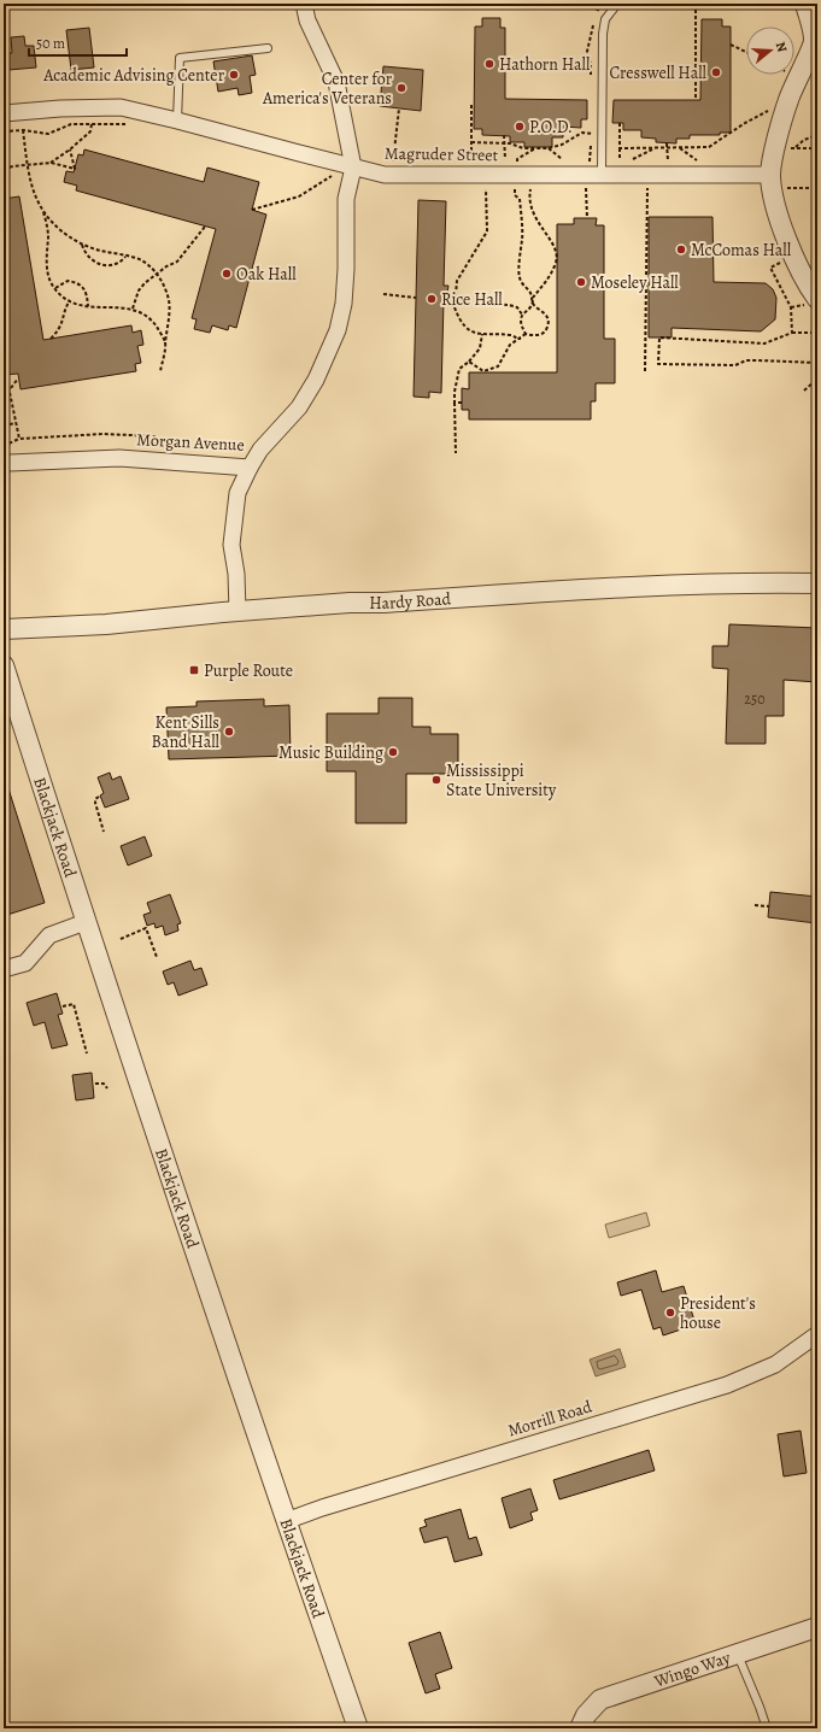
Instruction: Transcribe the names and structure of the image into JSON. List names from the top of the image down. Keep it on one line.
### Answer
{"streets":{"street":["Magruder Street","Morgan Avenue","Hardy Road","Blackjack Road","Morrill Road","Wingo Way"]},"crossings":[["Magruder Street","Morgan Avenue"],["Blackjack Road","Morrill Road"]],"places":{"other":["Hathorn Hall","Cresswell Hall","Academic Advising Center","Center for America's Veterans","P.O.D.","McComas Hall","Oak Hall","Moseley Hall","Rice Hall","Kent Sills Band Hall","Music Building","Mississippi State University","President's house"],"transit":["Purple Route"]},"house_numbers":["250"],"scale_bar":"50 m","north":"right"}
